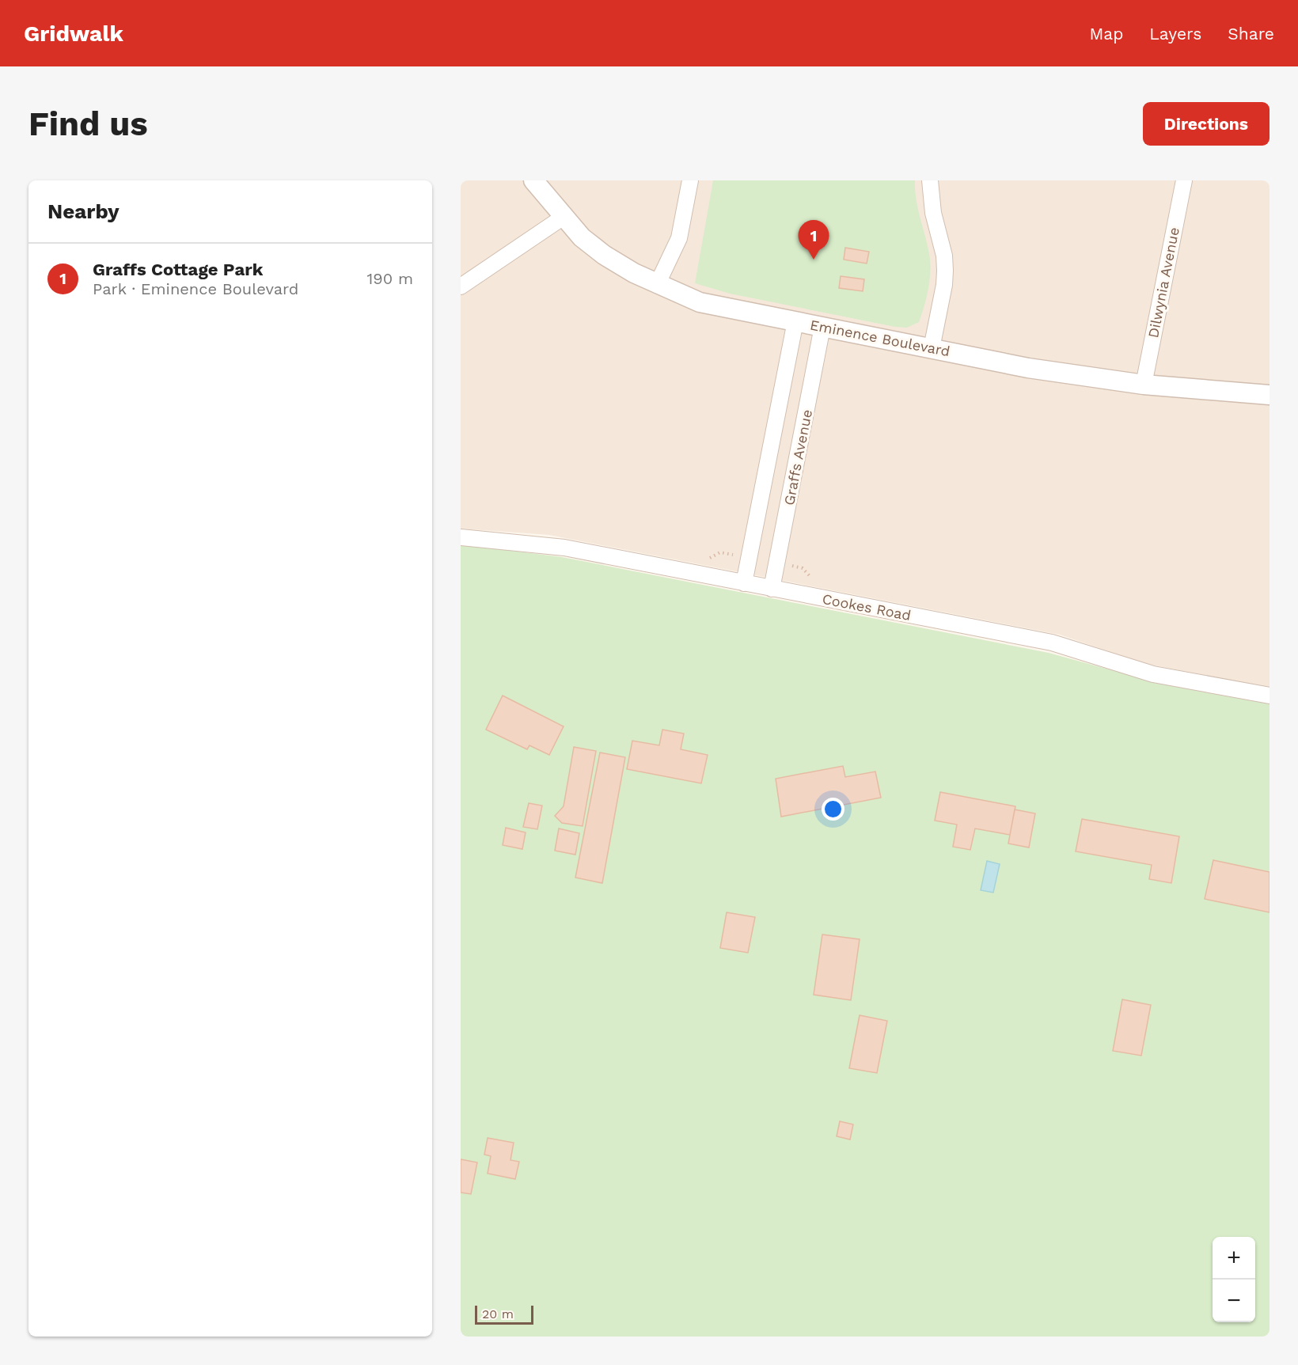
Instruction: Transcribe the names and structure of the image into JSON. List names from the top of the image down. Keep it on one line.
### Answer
{"streets":{"street":["Dilwynia Avenue","Eminence Boulevard","Graffs Avenue","Cookes Road"]},"crossings":[["Dilwynia Avenue","Eminence Boulevard"],["Eminence Boulevard","Graffs Avenue"],["Graffs Avenue","Cookes Road"]],"scale_bar":"20 m","page":{"header":"Gridwalk","nav":["Map","Layers","Share"],"buttons":"Directions","title":"Find us","heading":"Nearby","pins":"1","list":[{"mark":"1","name":"Graffs Cottage Park","note":"Park · Eminence Boulevard","value":"190 m"}],"map_buttons":["+","−"],"scale":"20 m"}}
